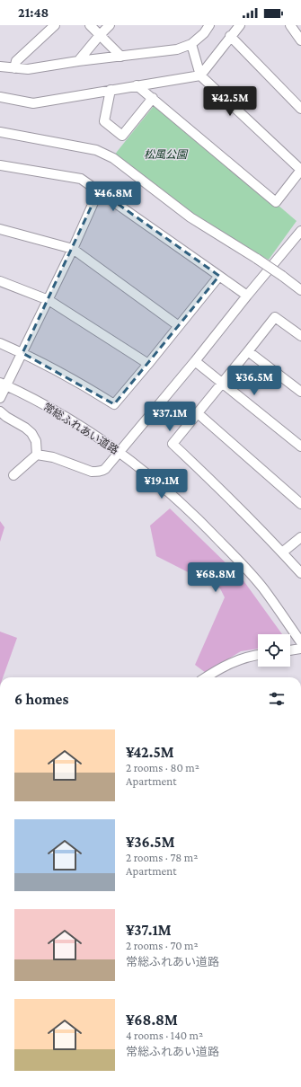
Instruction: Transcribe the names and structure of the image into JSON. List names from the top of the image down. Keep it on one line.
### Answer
{"streets":{"street":["常総ふれあい道路"]},"parks":["松風公園"],"page":{"status":"21:48","price":["¥42.5M","¥46.8M","¥36.5M","¥37.1M","¥19.1M","¥68.8M"],"heading":"6 homes","list":[{"name":"¥42.5M","note":"2 rooms · 80 m² · Apartment"},{"name":"¥36.5M","note":"2 rooms · 78 m² · Apartment"},{"name":"¥37.1M","note":"2 rooms · 70 m² · 常総ふれあい道路"},{"name":"¥68.8M","note":"4 rooms · 140 m² · 常総ふれあい道路"}]}}
